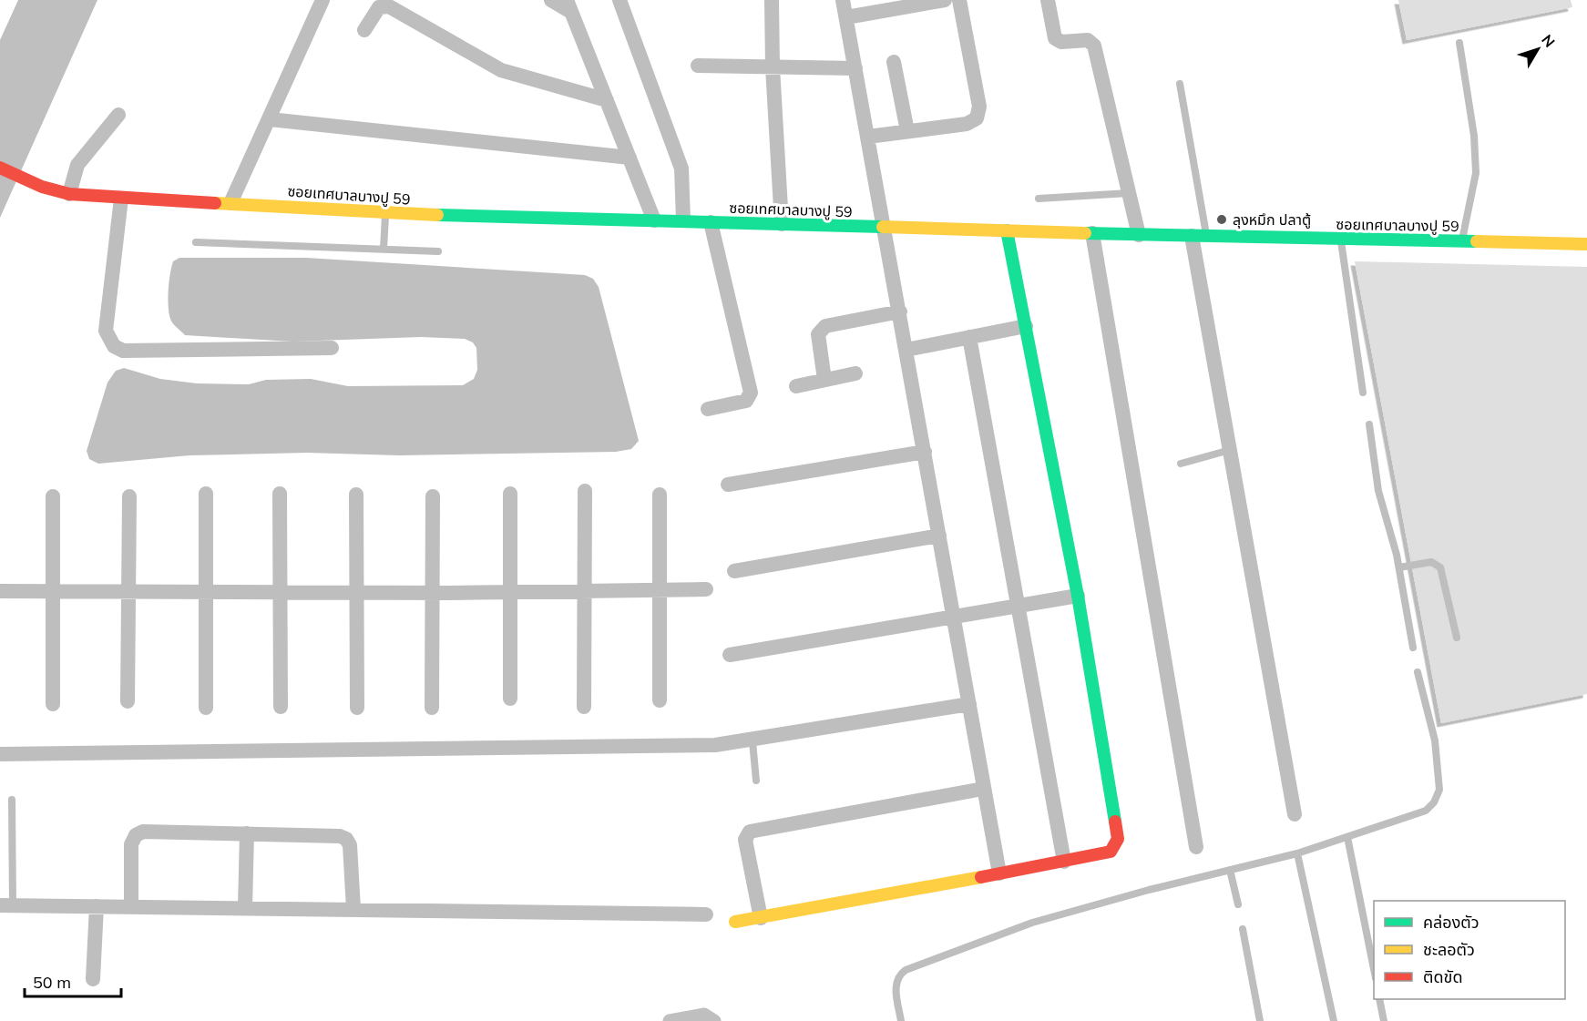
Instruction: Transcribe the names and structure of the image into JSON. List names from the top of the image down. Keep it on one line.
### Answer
{"streets":{"street":["ซอยเทศบาลบางปู 59"]},"places":["ลุงหมึก ปลาตู้"],"legend":["คล่องตัว","ชะลอตัว","ติดขัด"],"scale_bar":"50 m","north":"top right"}
